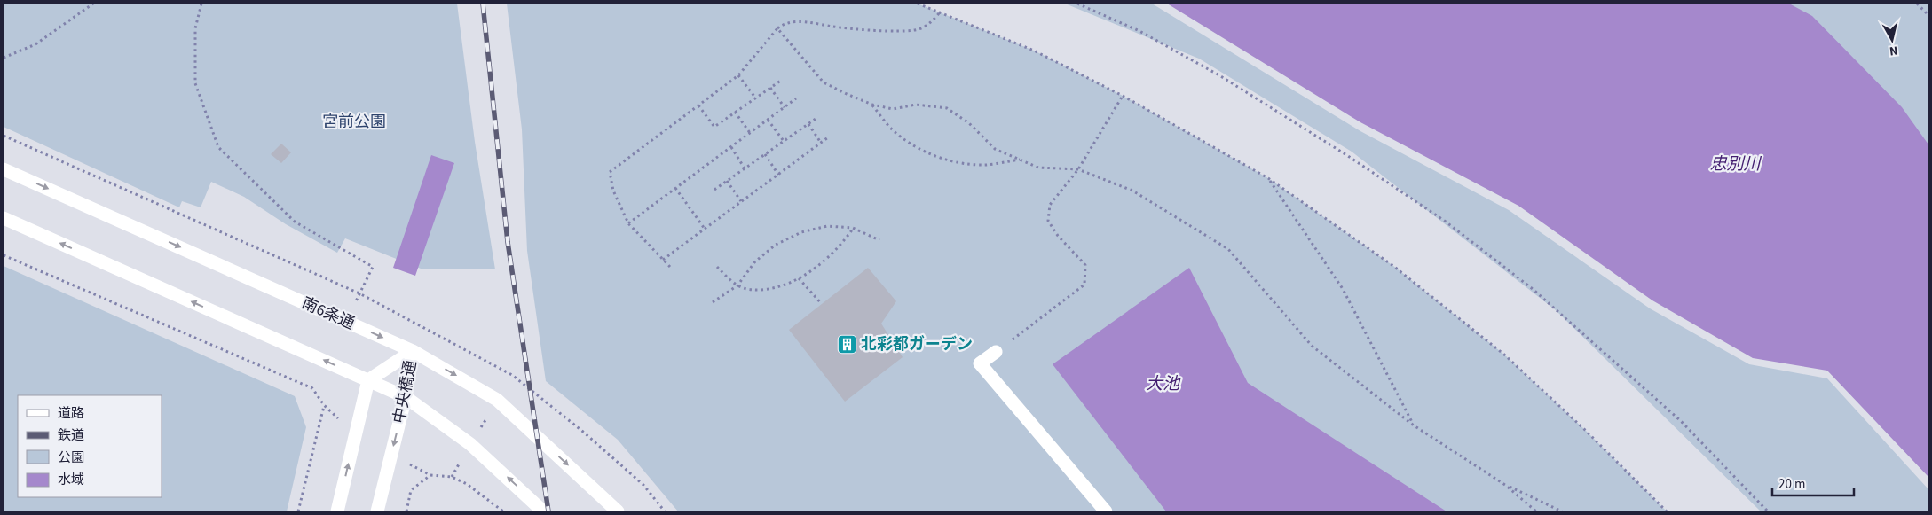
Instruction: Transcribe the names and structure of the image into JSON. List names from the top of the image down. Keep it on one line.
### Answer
{"streets":{"street":["南6条通","中央橋通"]},"crossings":[["南6条通","中央橋通"]],"water":["忠別川","大池"],"parks":["宮前公園"],"places":{"building":["北彩都ガーデン"]},"legend":["道路","鉄道","公園","水域"],"scale_bar":"20 m","north":"bottom"}
